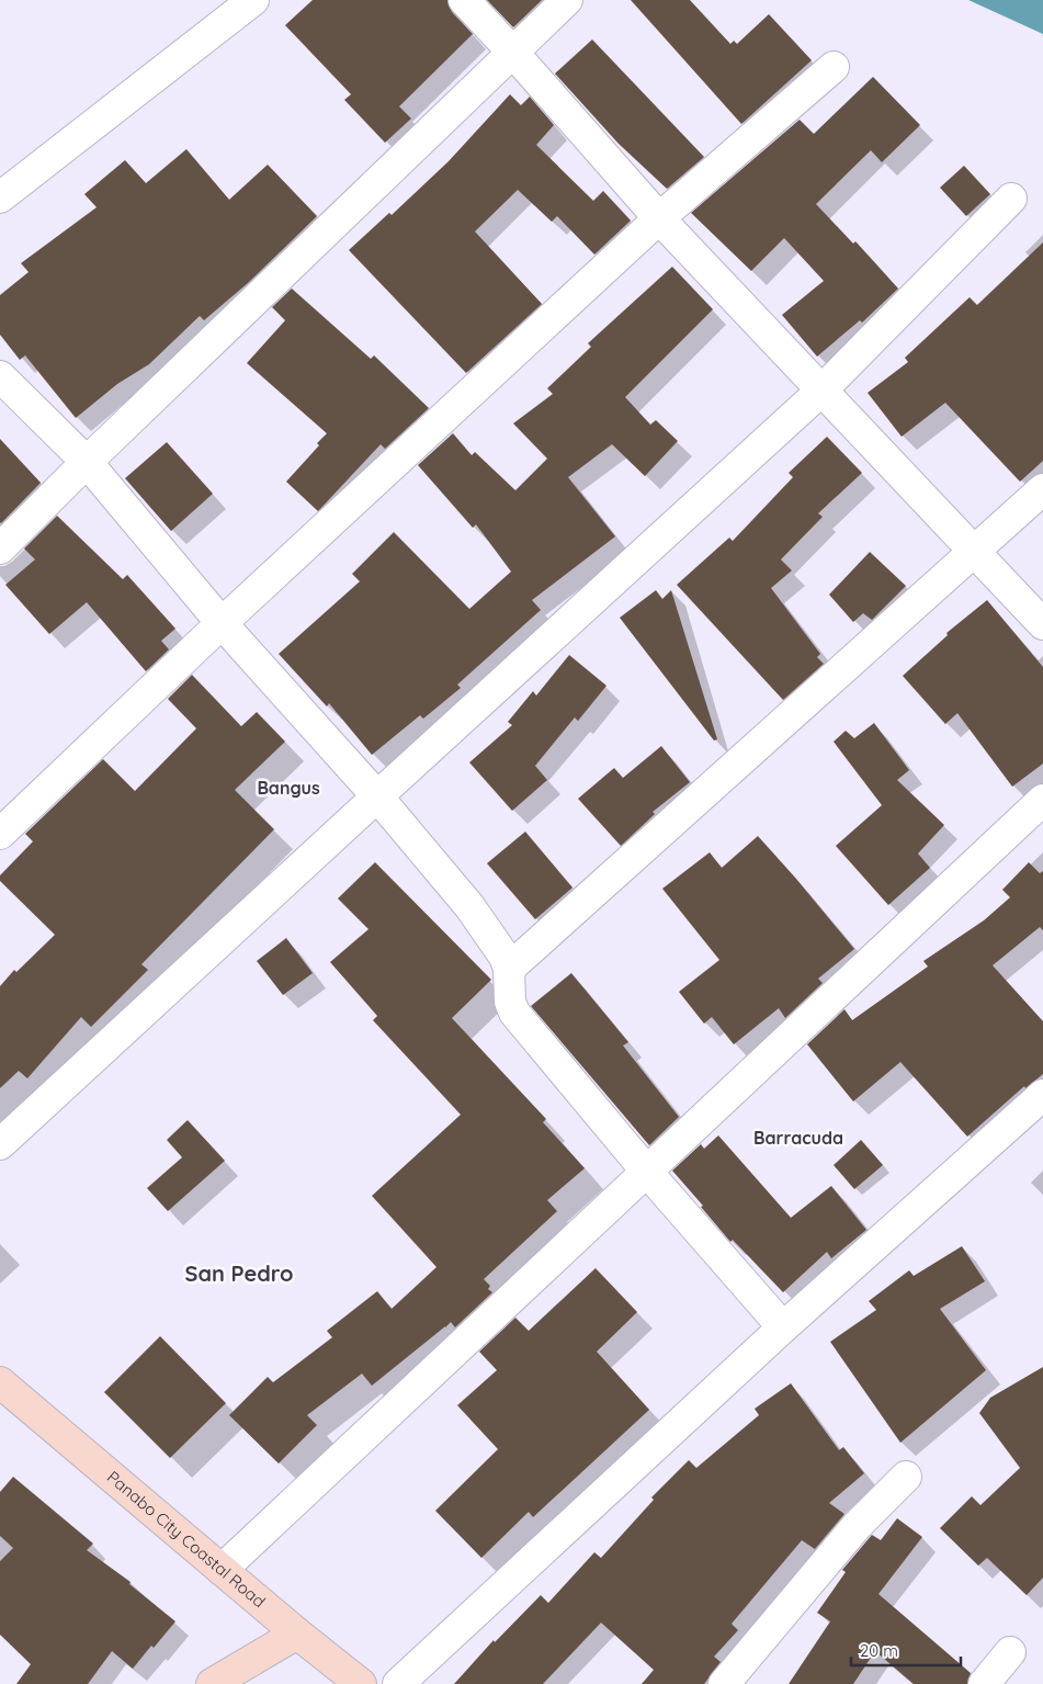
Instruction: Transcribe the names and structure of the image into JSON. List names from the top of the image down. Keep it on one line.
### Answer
{"streets":{"main road":["Panabo City Coastal Road"]},"districts":["Bangus","Barracuda","San Pedro"],"scale_bar":"20 m"}
